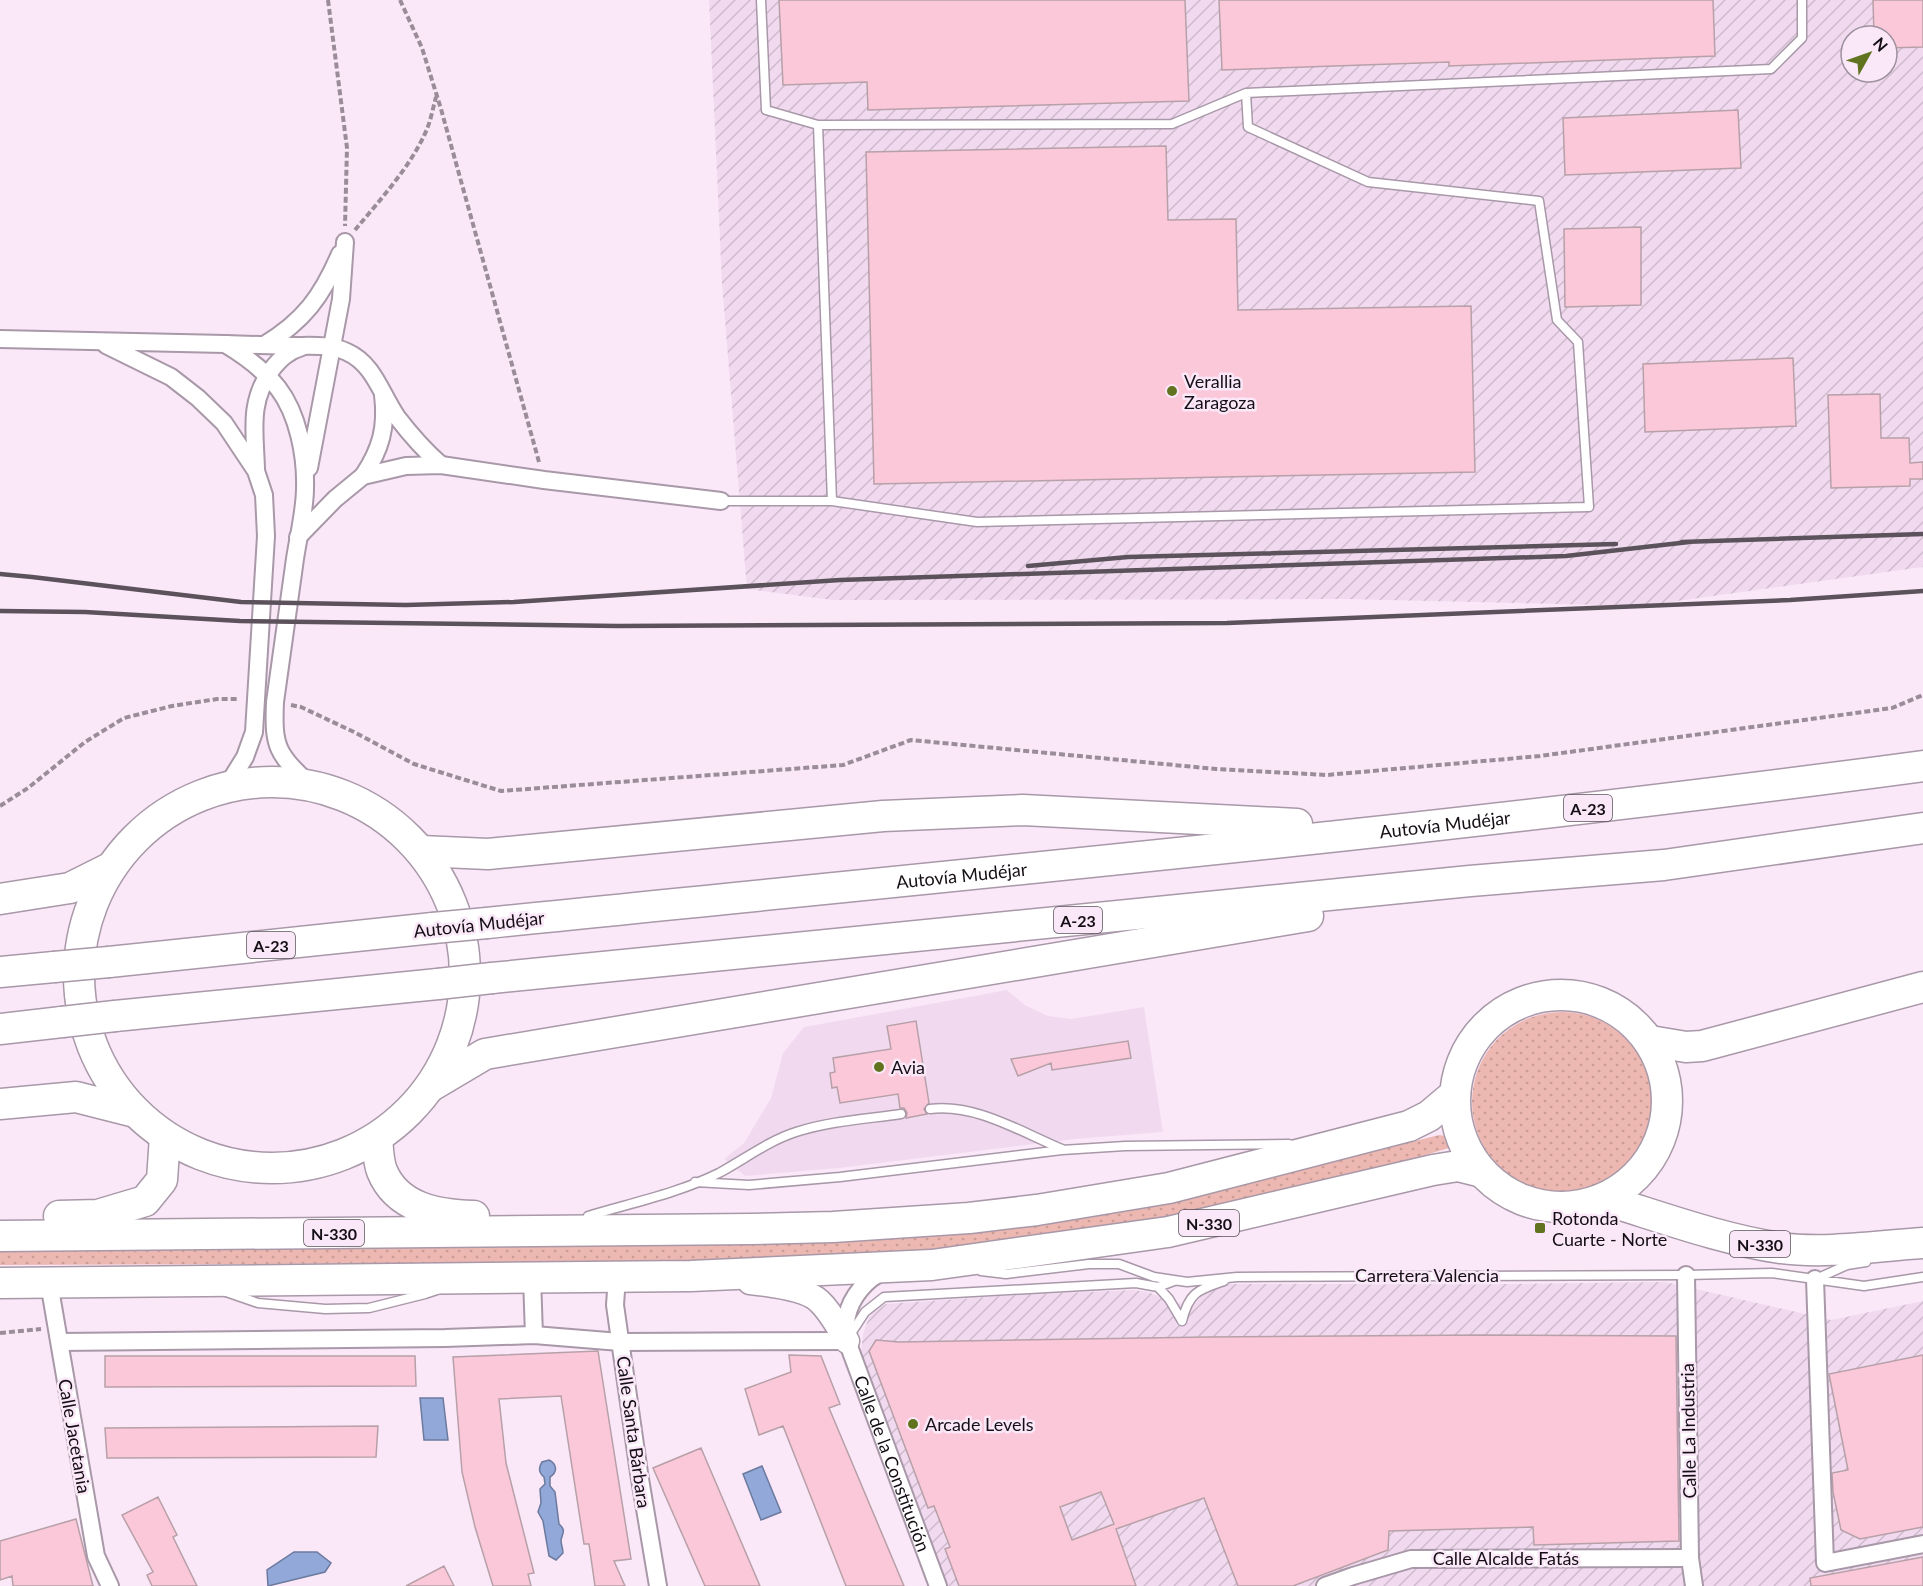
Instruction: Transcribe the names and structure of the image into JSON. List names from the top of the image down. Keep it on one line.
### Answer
{"streets":{"highway":["A-23","Autovía Mudéjar","N-330"],"street":["Calle La Industria","Calle Santa Bárbara","Calle Jacetania","Calle de la Constitución","Calle Alcalde Fatás"],"lane":["Carretera Valencia"]},"crossings":[["N-330","Calle Santa Bárbara"],["N-330","Calle Jacetania"],["N-330","Calle de la Constitución"],["Carretera Valencia","Calle La Industria"],["Calle La Industria","Calle Alcalde Fatás"]],"places":{"other":["Verallia Zaragoza","Avia","Arcade Levels"],"transit":["Rotonda Cuarte - Norte"]},"north":"top right"}
